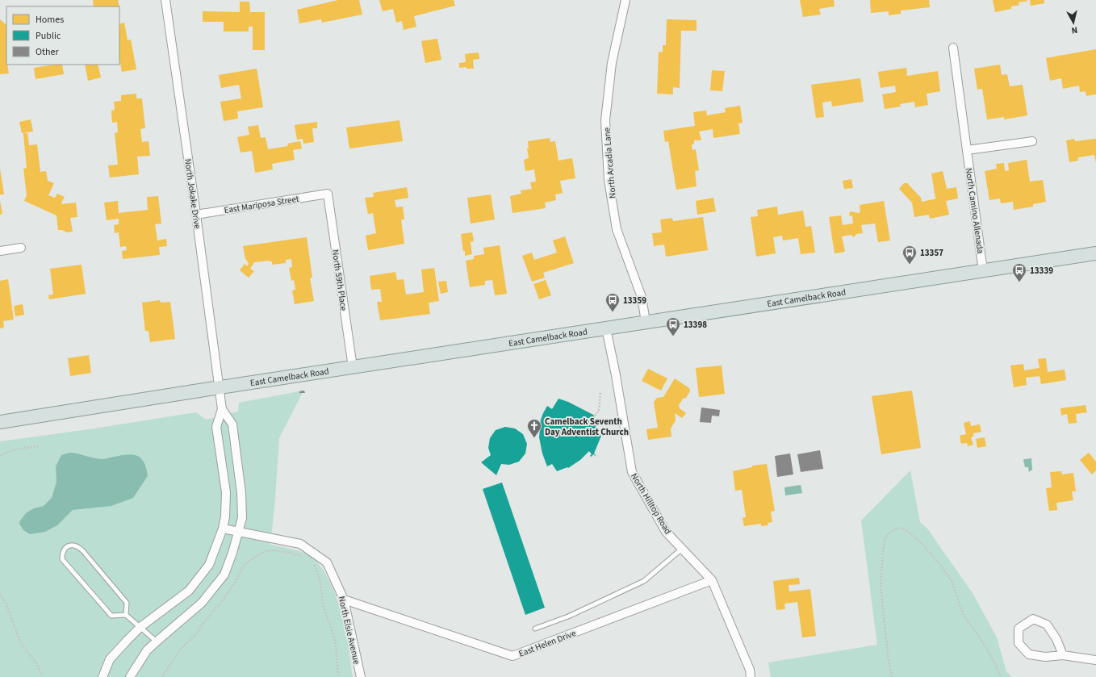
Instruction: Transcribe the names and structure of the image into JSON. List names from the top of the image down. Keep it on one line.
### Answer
{"streets":{"main road":["East Camelback Road"],"street":["North Arcadia Lane","North Jokake Drive","East Mariposa Street","North Camino Allenada","North 59th Place","North Hilltop Road","North Elsie Avenue","East Helen Drive"]},"crossings":[["North Arcadia Lane","East Camelback Road"],["North Jokake Drive","East Mariposa Street"],["North Jokake Drive","East Camelback Road"],["East Mariposa Street","North 59th Place"],["North Camino Allenada","East Camelback Road"],["North 59th Place","East Camelback Road"],["East Camelback Road","North Hilltop Road"],["North Hilltop Road","East Helen Drive"],["North Elsie Avenue","East Helen Drive"]],"places":{"bus stop":["13357","13339","13359","13398"],"church":["Camelback Seventh Day Adventist Church"]},"legend":["Homes","Public","Other"],"north":"bottom"}
